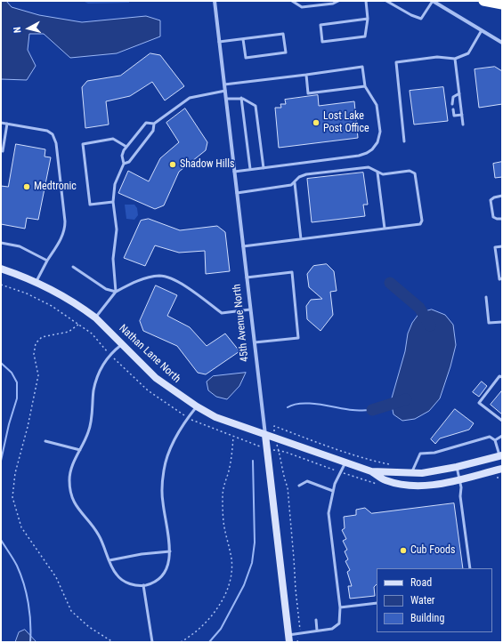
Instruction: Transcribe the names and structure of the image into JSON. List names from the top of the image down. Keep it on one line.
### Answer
{"streets":{"street":["45th Avenue North","Nathan Lane North"]},"crossings":[["45th Avenue North","Nathan Lane North"]],"places":["Lost Lake Post Office","Shadow Hills","Medtronic","Cub Foods"],"legend":["Road","Water","Building"],"north":"left"}
